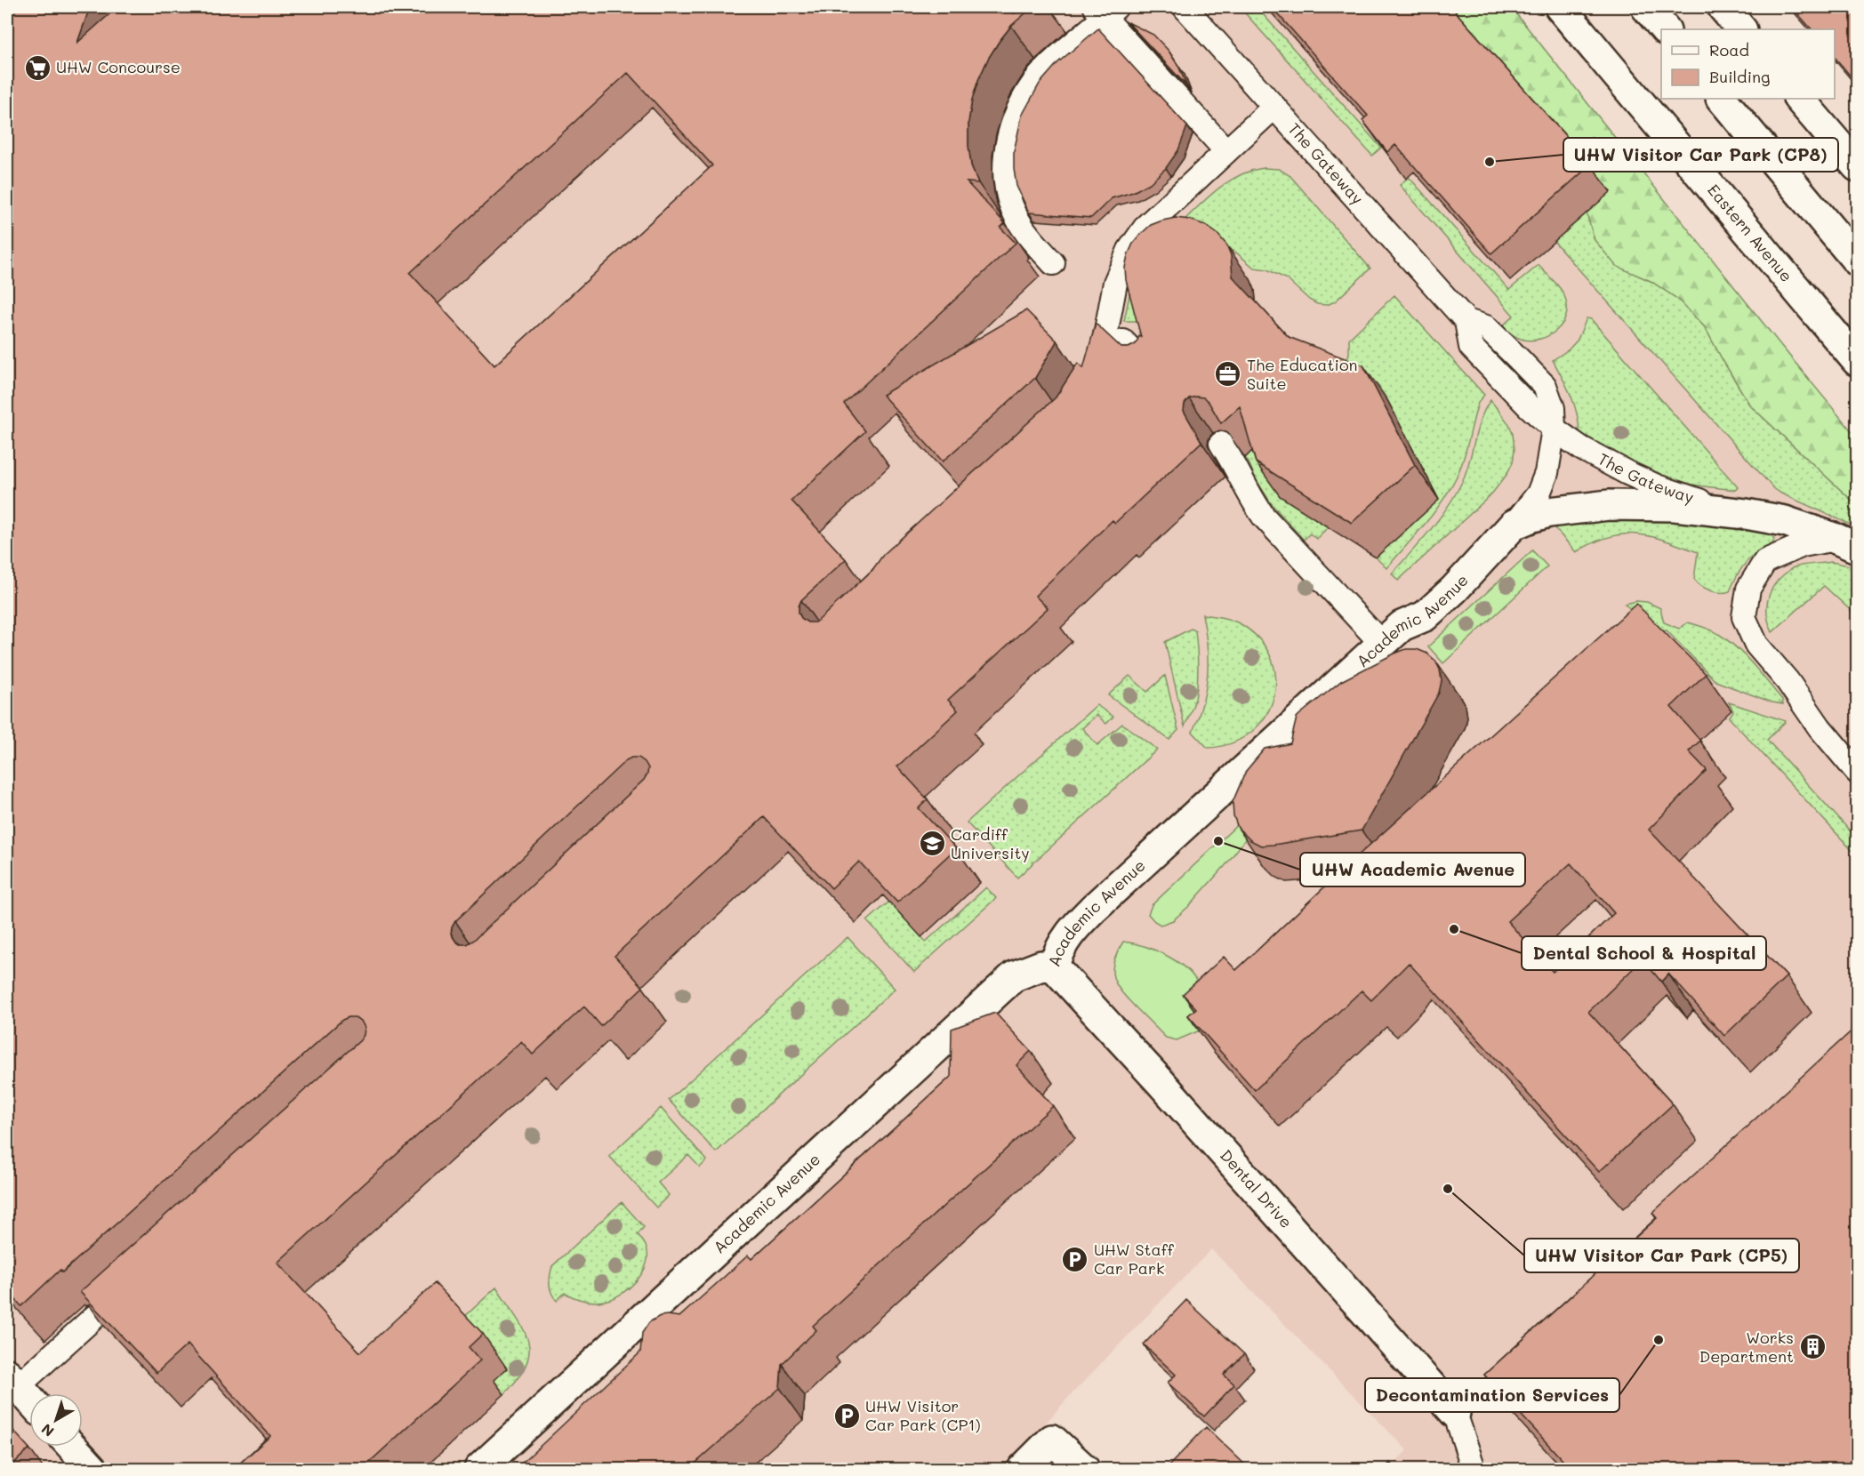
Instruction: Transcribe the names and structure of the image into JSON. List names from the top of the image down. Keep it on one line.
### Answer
{"streets":{"main road":["Eastern Avenue","Academic Avenue","Dental Drive"],"lane":["The Gateway"]},"crossings":[["The Gateway","Academic Avenue"],["Academic Avenue","Dental Drive"]],"places":{"supermarket":["UHW Concourse"],"other":["UHW Visitor Car Park (CP8)","UHW Academic Avenue","Dental School & Hospital","UHW Visitor Car Park (CP5)","Decontamination Services"],"office":["The Education Suite"],"school or university":["Cardiff University"],"parking":["UHW Staff Car Park","UHW Visitor Car Park (CP1)"],"building":["Works Department"]},"legend":["Road","Building"],"north":"bottom left"}
